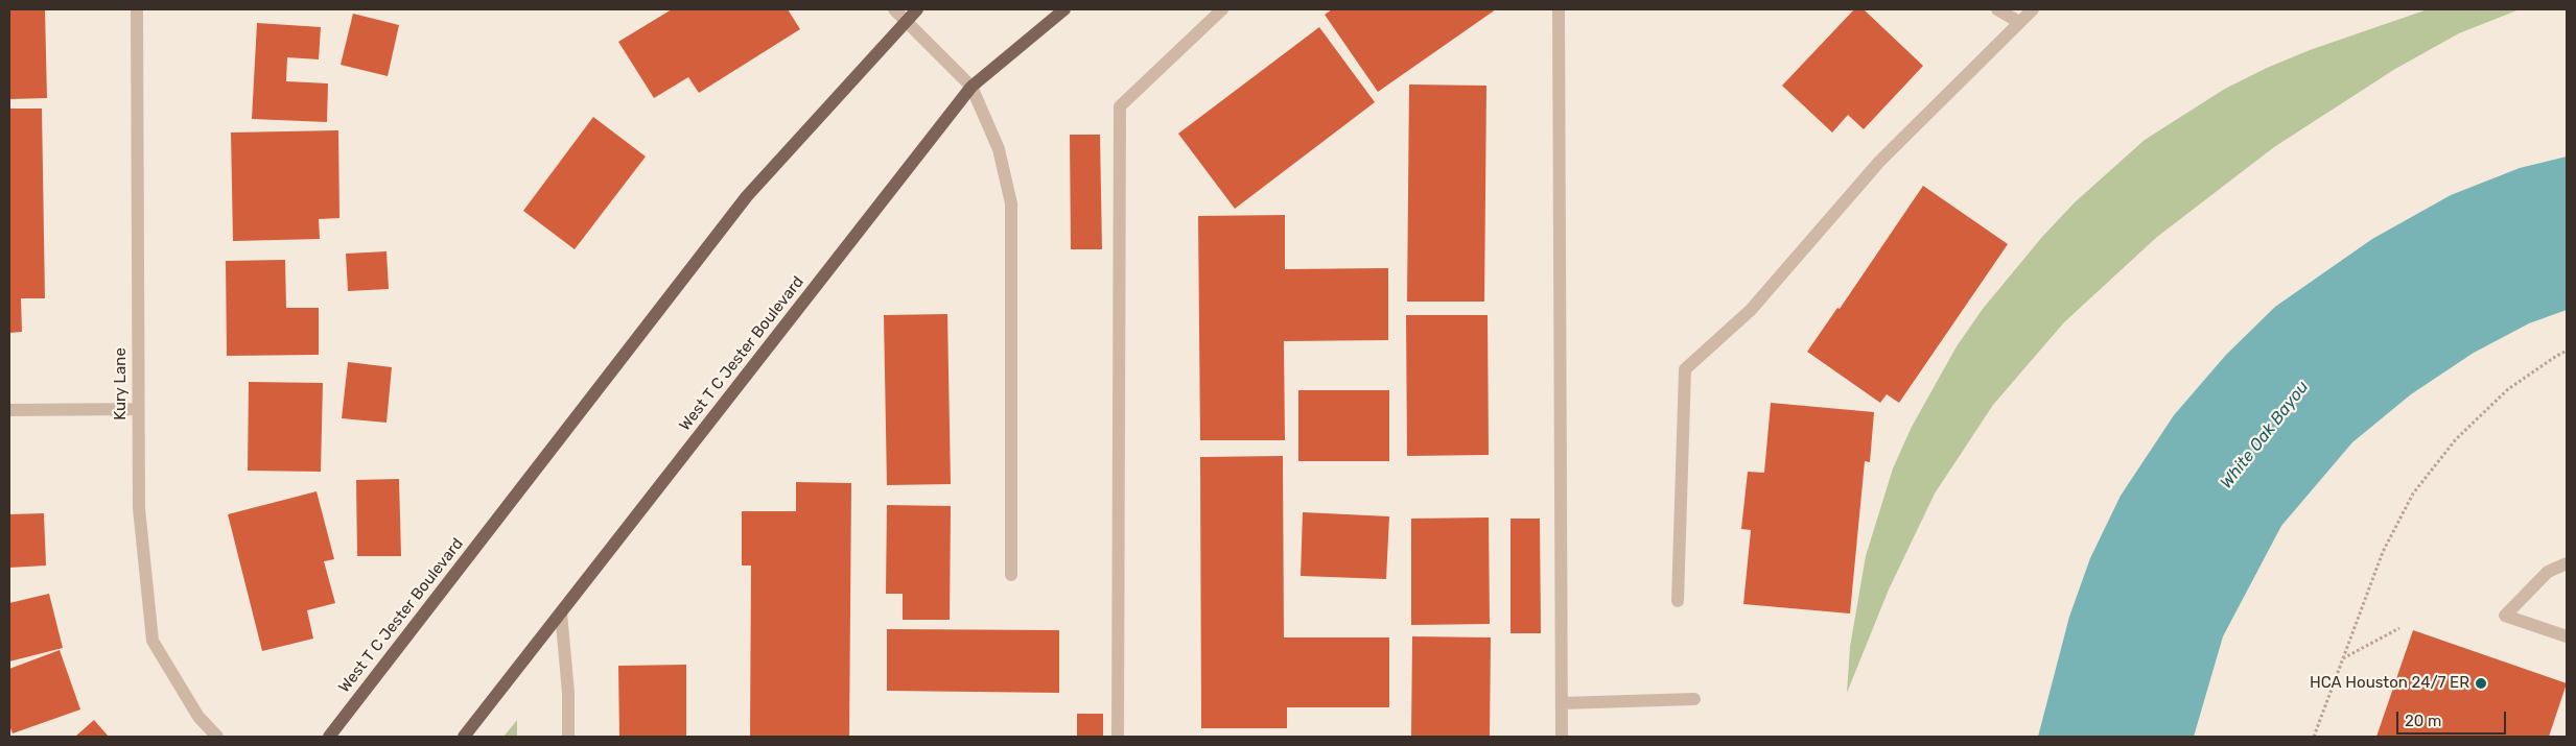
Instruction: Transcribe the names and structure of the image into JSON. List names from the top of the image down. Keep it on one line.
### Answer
{"streets":{"main road":["West T C Jester Boulevard"],"street":["Kury Lane"]},"water":["White Oak Bayou"],"places":["HCA Houston 24/7 ER"],"scale_bar":"20 m"}
